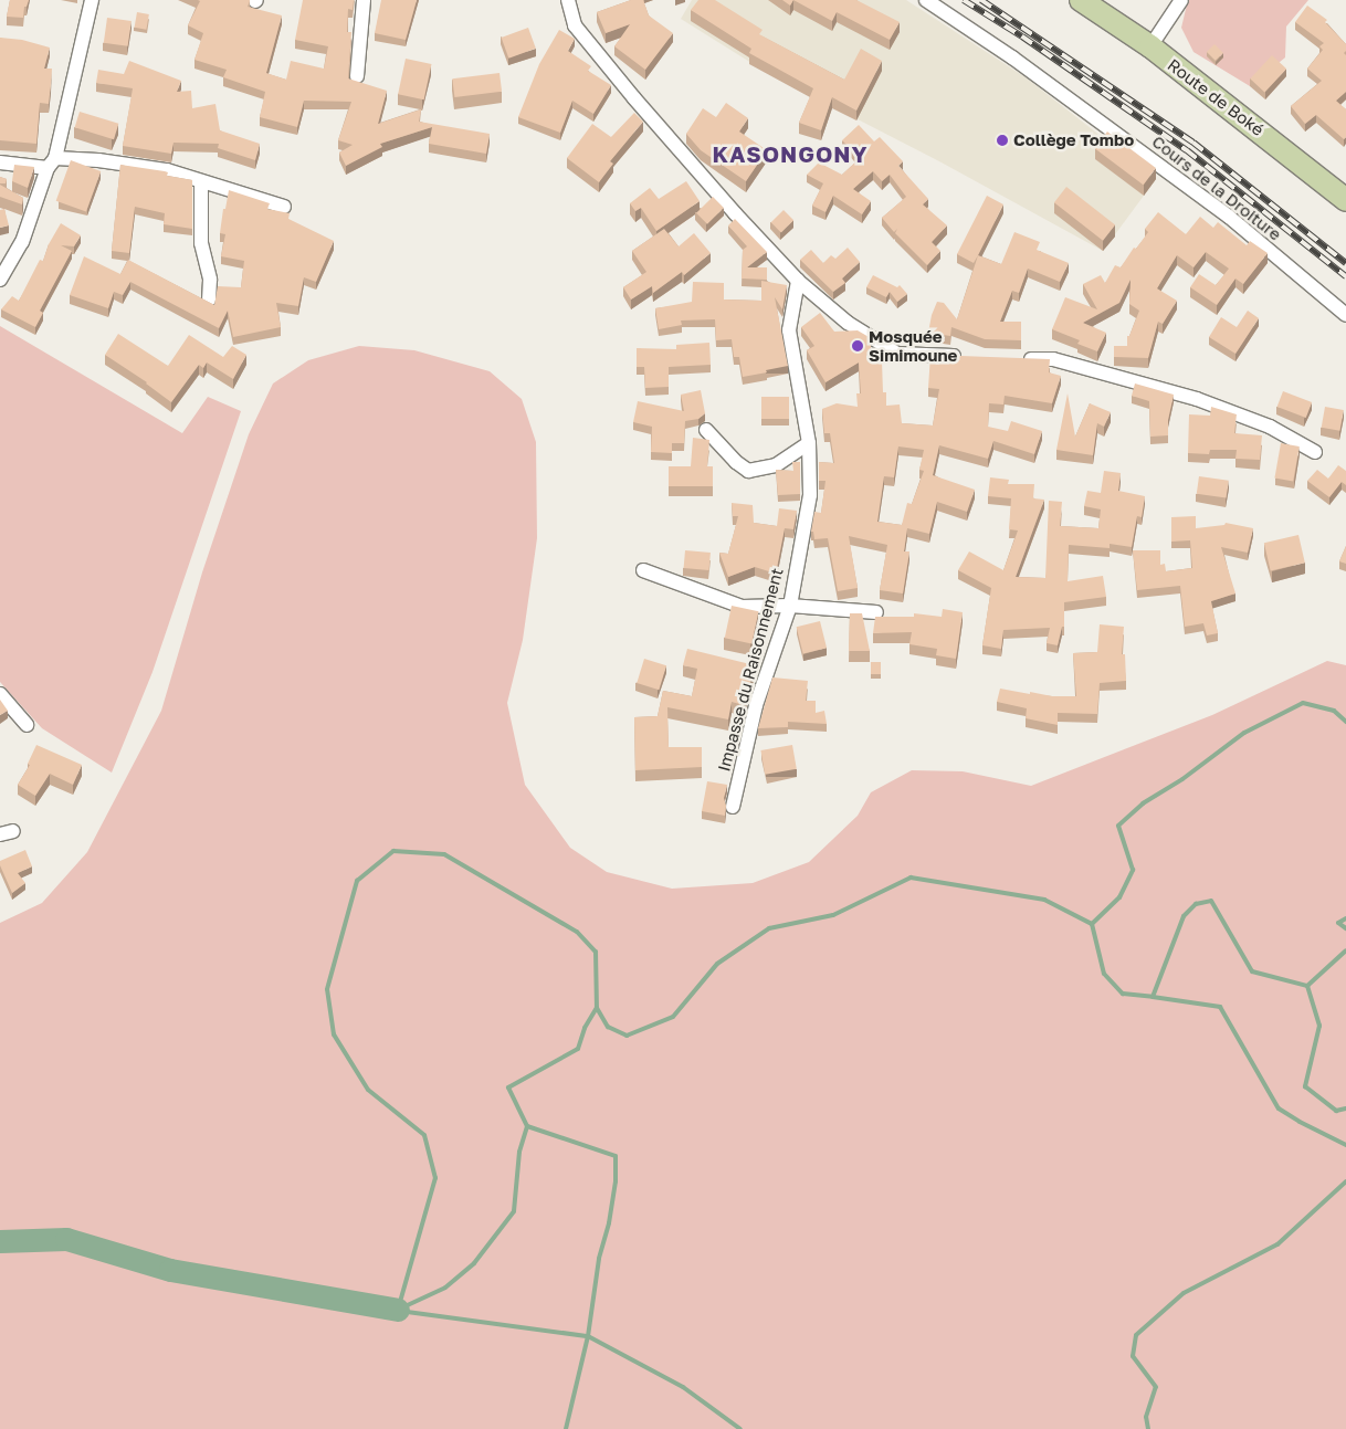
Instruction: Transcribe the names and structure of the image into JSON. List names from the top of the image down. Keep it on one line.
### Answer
{"streets":{"main road":["Route de Boké"],"street":["Cours de la Droiture","Impasse du Raisonnement"]},"districts":["KASONGONY"],"places":["Collège Tombo","Mosquée Simimoune"]}
